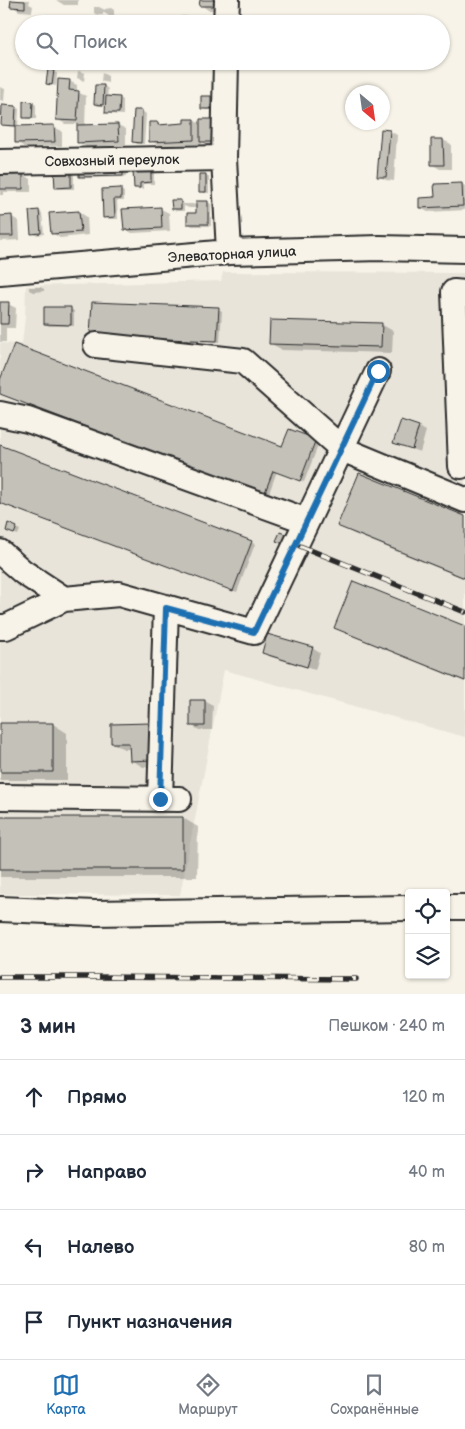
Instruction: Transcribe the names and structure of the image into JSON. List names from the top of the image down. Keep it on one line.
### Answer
{"streets":{"street":["Совхозный переулок","Элеваторная улица"]},"north":"bottom right","page":{"search":"Поиск","heading":["3 мин","Пешком · 240 m"],"list":[["Прямо","120 m"],["Направо","40 m"],["Налево","80 m"],"Пункт назначения"],"nav":["Карта","Маршрут","Сохранённые"]}}
